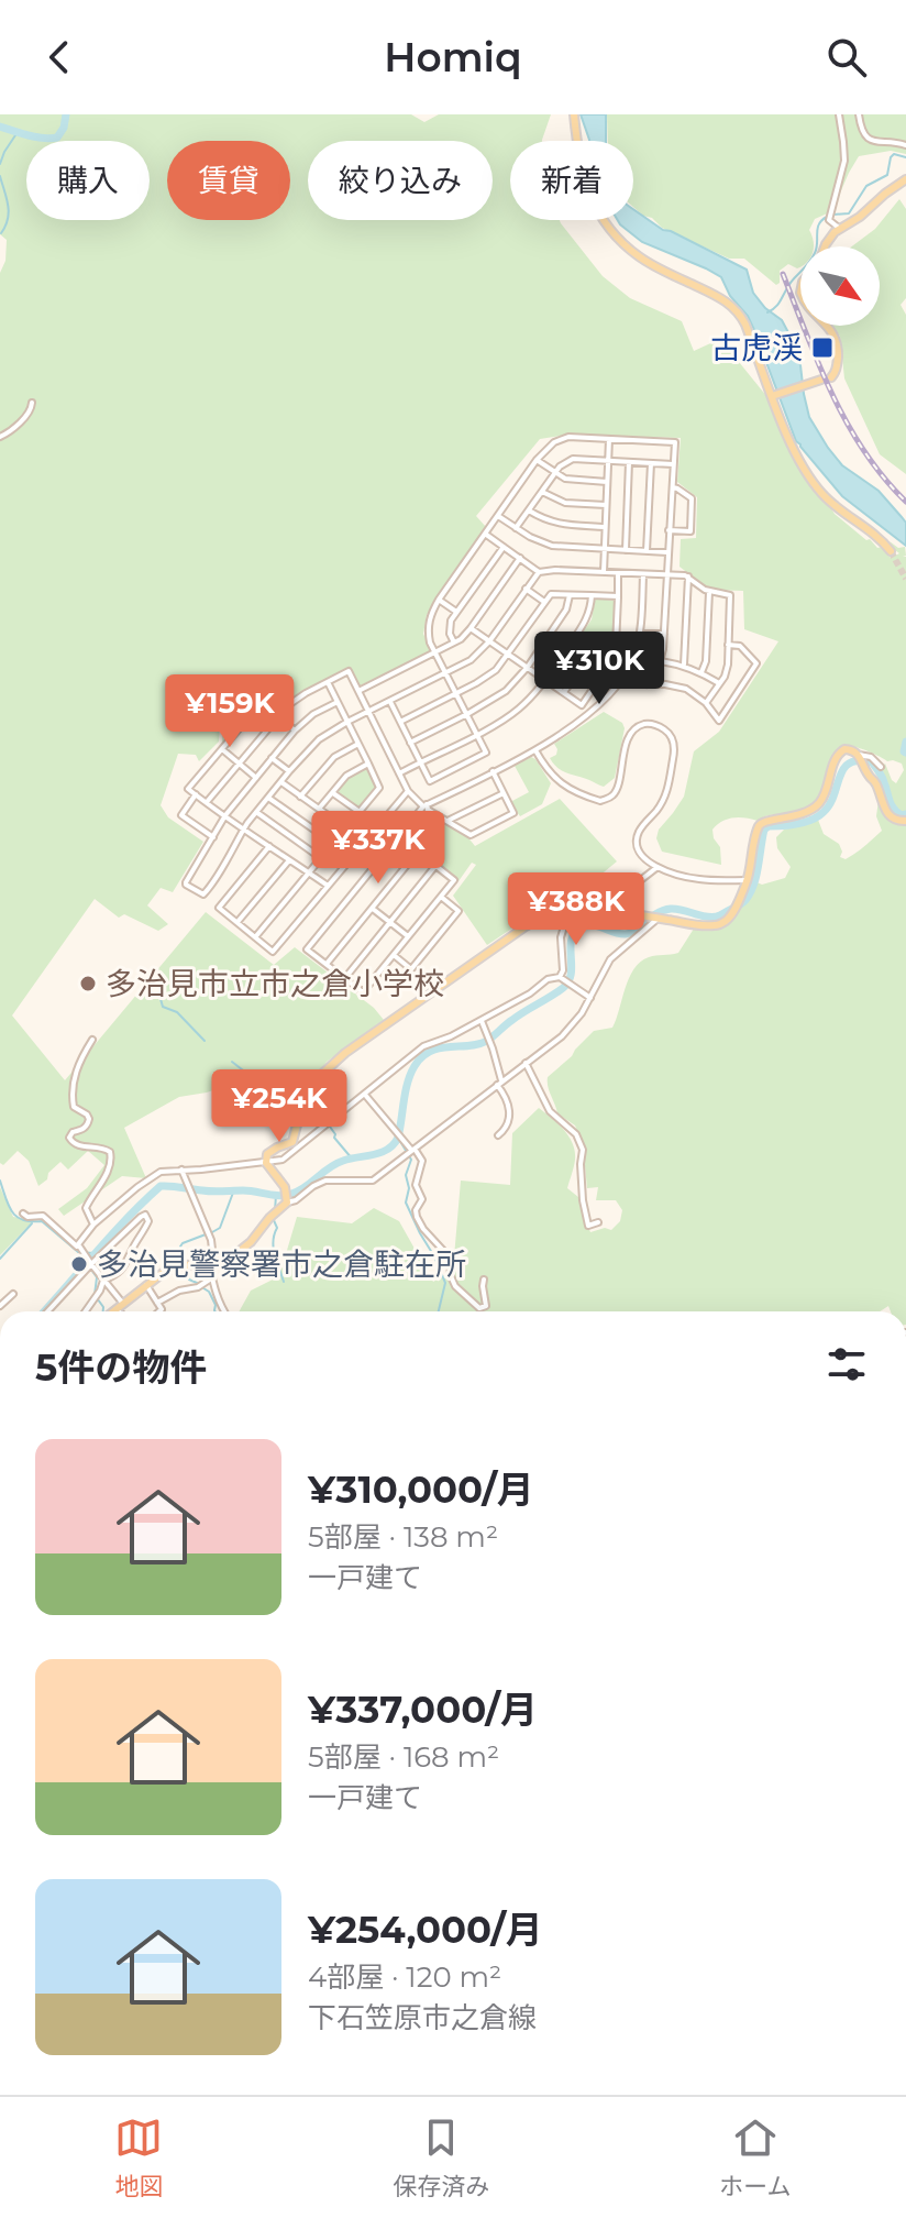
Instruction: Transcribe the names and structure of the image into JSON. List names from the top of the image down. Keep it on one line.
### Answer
{"places":{"transit":["古虎渓"],"other":["多治見市立市之倉小学校","多治見警察署市之倉駐在所"]},"north":"bottom right","page":{"header":"Homiq","chip":["購入","賃貸","絞り込み","新着"],"price":["¥310K","¥159K","¥337K","¥388K","¥254K"],"heading":"5件の物件","list":[{"name":"¥310,000/月","note":"5部屋 · 138 m² · 一戸建て"},{"name":"¥337,000/月","note":"5部屋 · 168 m² · 一戸建て"},{"name":"¥254,000/月","note":"4部屋 · 120 m² · 下石笠原市之倉線"}],"tabs":["地図","保存済み","ホーム"]}}
